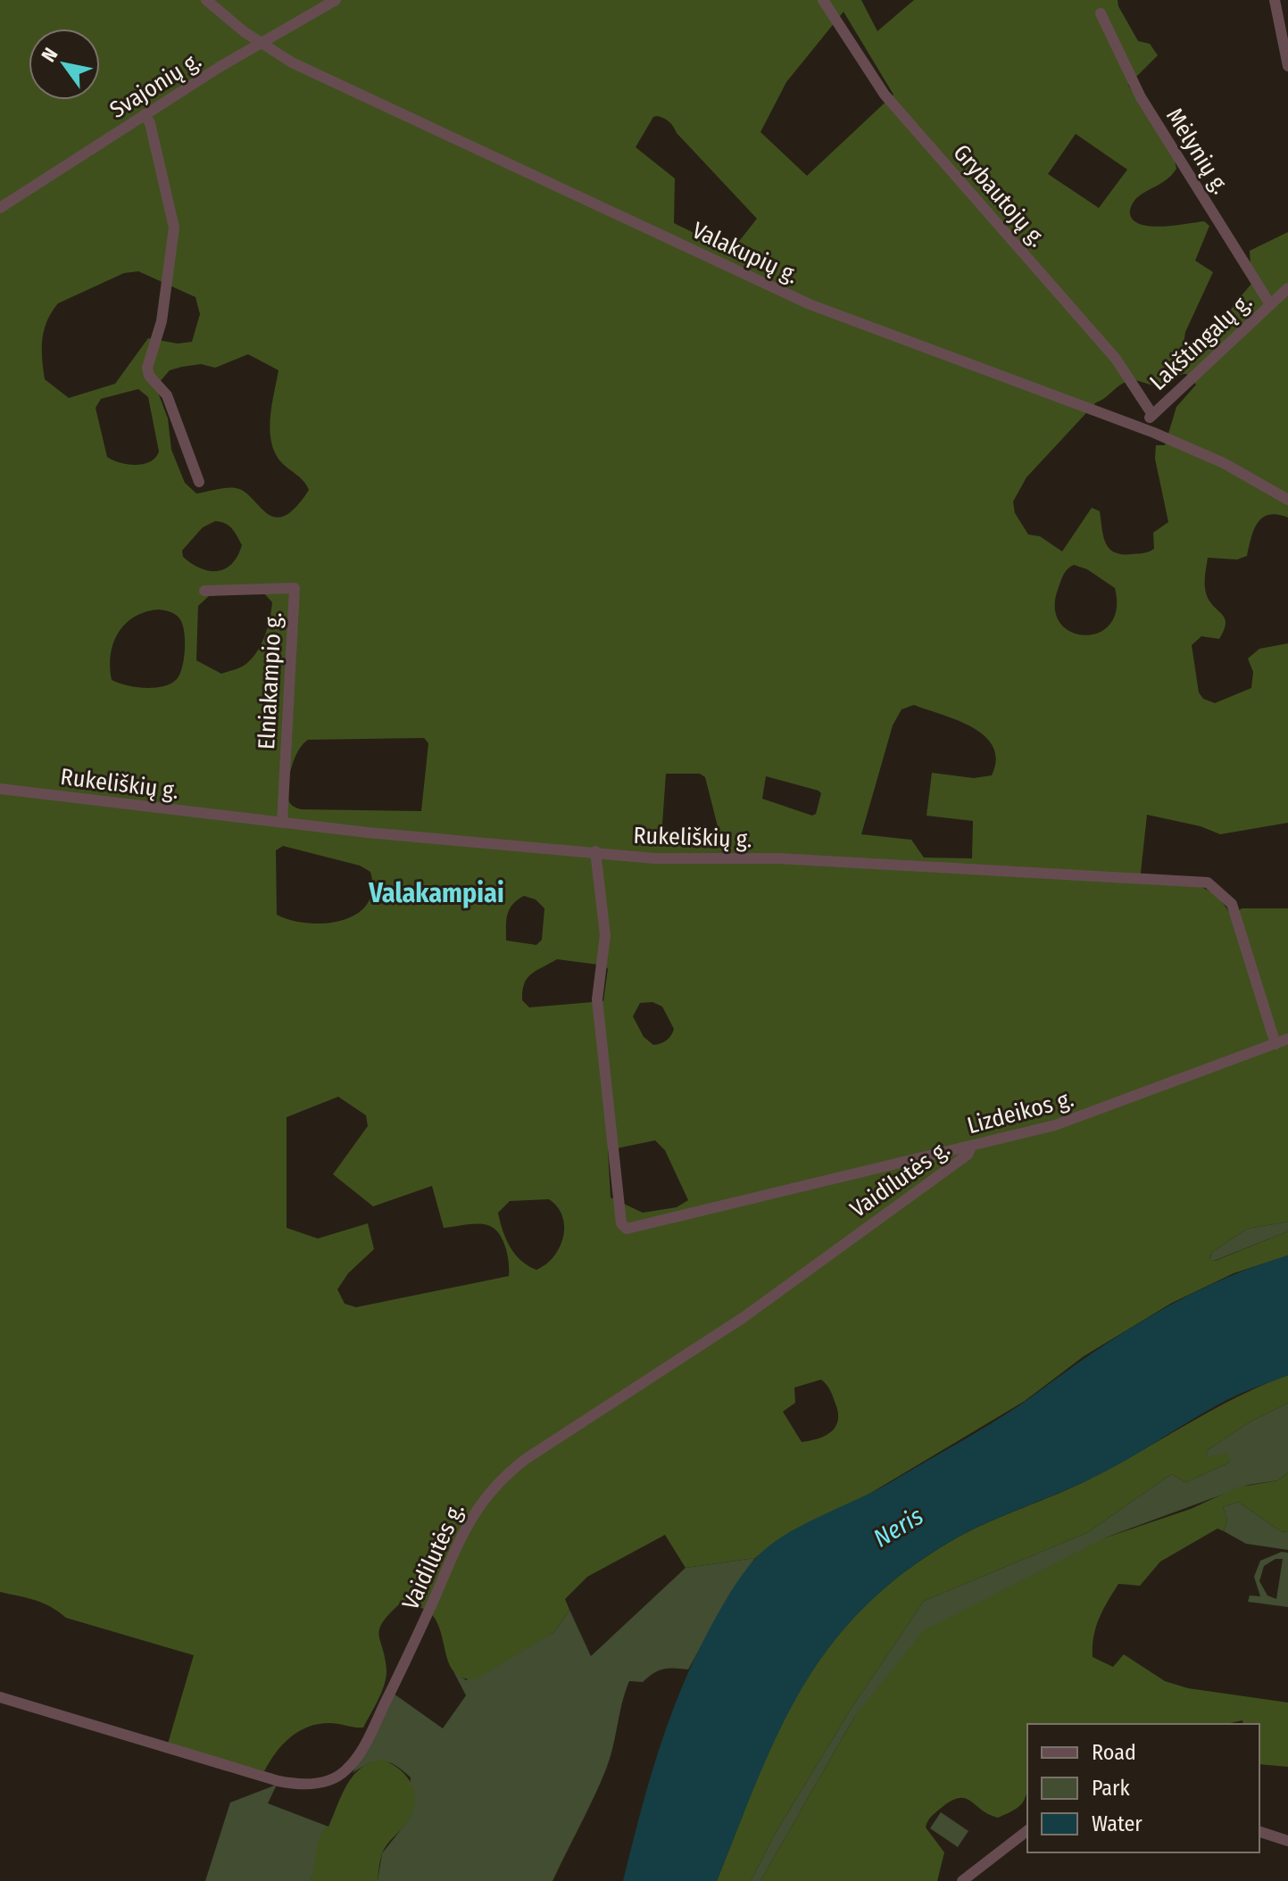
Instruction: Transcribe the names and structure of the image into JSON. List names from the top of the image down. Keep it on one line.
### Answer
{"streets":{"street":["Svajonių g.","Mėlynių g.","Grybautojų g.","Valakupių g.","Lakštingalų g.","Elniakampio g.","Rukeliškių g.","Lizdeikos g.","Vaidilutės g."]},"crossings":[["Svajonių g.","Valakupių g."],["Mėlynių g.","Lakštingalų g."],["Grybautojų g.","Lakštingalų g."],["Valakupių g.","Lakštingalų g."],["Elniakampio g.","Rukeliškių g."],["Rukeliškių g.","Lizdeikos g."],["Lizdeikos g.","Vaidilutės g."]],"districts":["Valakampiai"],"water":["Neris"],"legend":["Road","Park","Water"],"north":"top left"}
